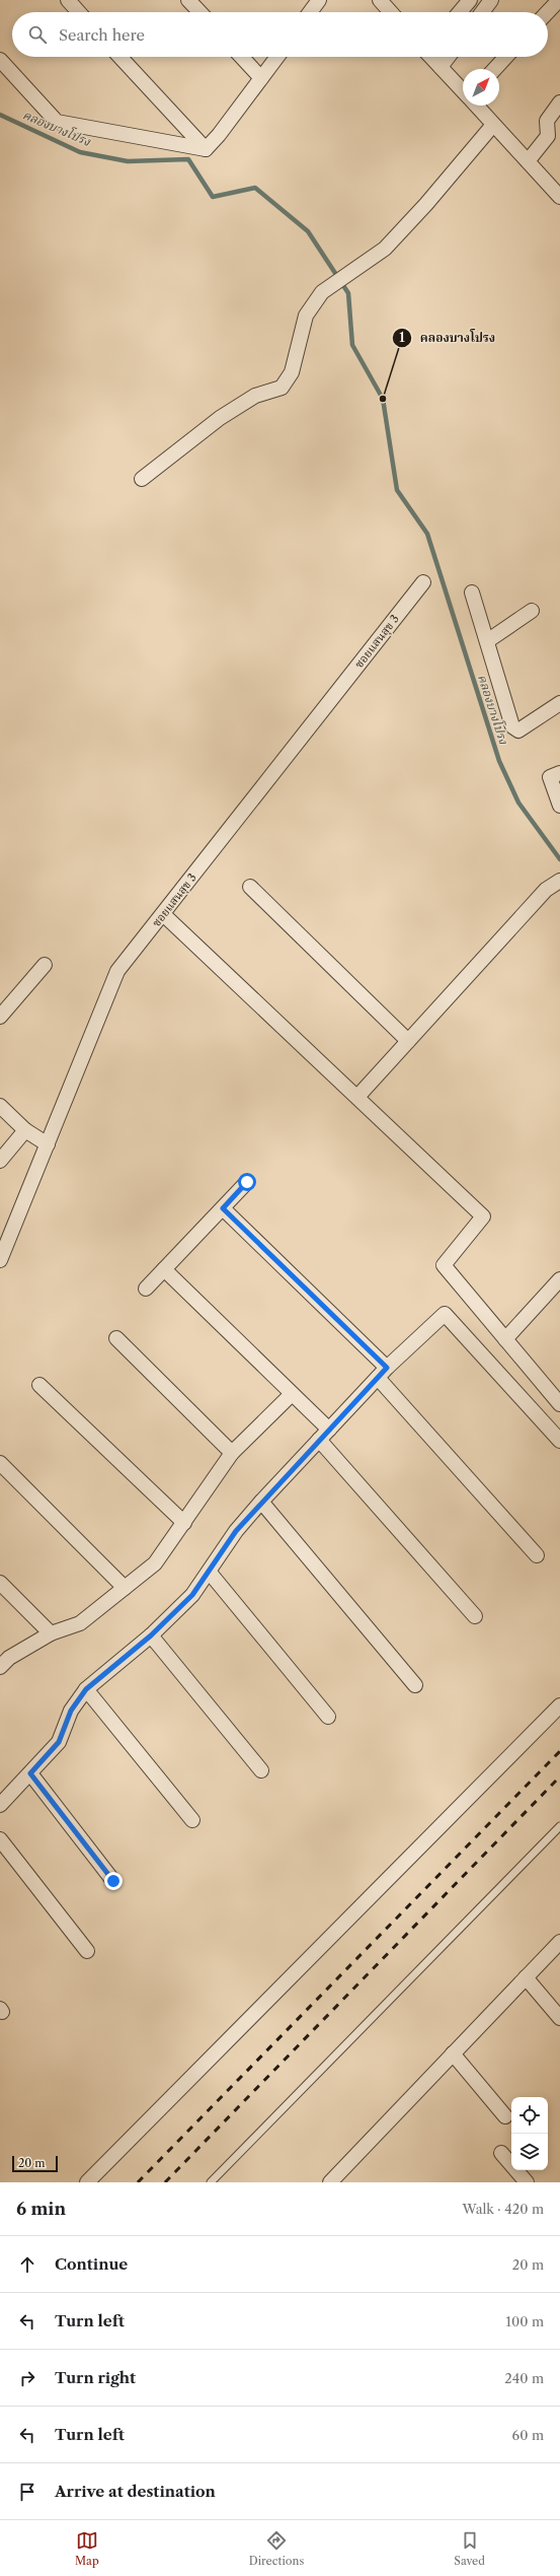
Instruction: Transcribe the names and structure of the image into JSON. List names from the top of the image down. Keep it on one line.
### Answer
{"streets":{"street":["ซอยแสนสุข 3"]},"water":["คลองบางโปรง"],"places":["คลองบางโปรง"],"scale_bar":"20 m","north":"top right","page":{"search":"Search here","scale":"20 m","heading":["6 min","Walk · 420 m"],"list":[["Continue","20 m"],["Turn left","100 m"],["Turn right","240 m"],["Turn left","60 m"],"Arrive at destination"],"nav":["Map","Directions","Saved"]}}
